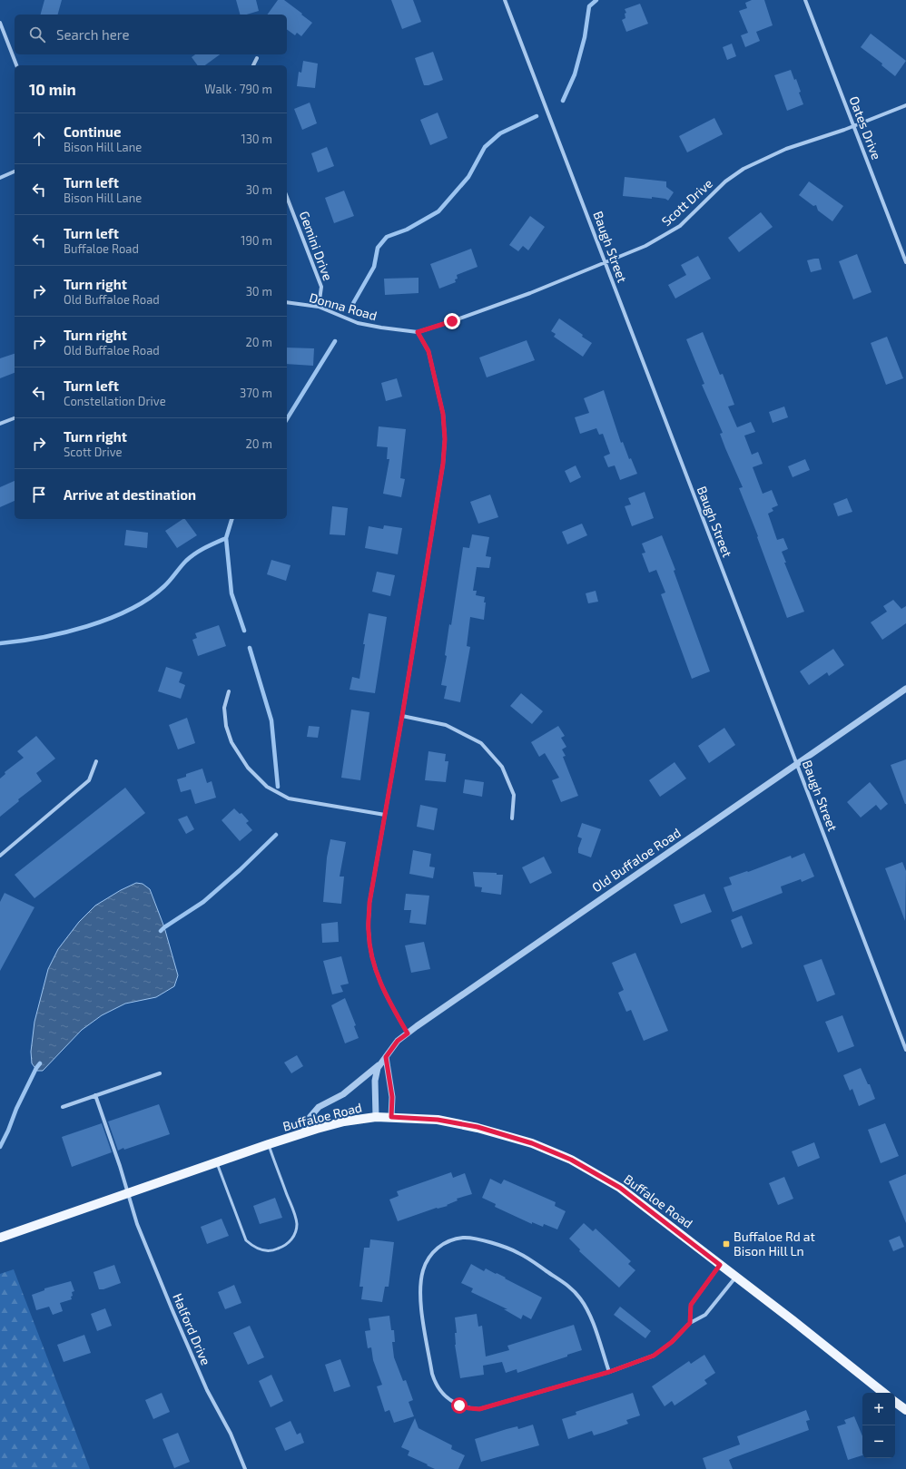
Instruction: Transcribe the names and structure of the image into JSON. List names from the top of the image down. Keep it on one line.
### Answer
{"streets":{"main road":["Buffaloe Road"],"street":["Oates Drive","Scott Drive","Gemini Drive","Baugh Street","Donna Road","Old Buffaloe Road","Halford Drive"]},"crossings":[["Oates Drive","Scott Drive"],["Scott Drive","Baugh Street"],["Scott Drive","Donna Road"],["Gemini Drive","Donna Road"],["Baugh Street","Old Buffaloe Road"],["Old Buffaloe Road","Buffaloe Road"],["Buffaloe Road","Halford Drive"]],"places":{"transit":["Buffaloe Rd at Bison Hill Ln"]},"page":{"search":"Search here","heading":["10 min","Walk · 790 m"],"list":[["Continue","Bison Hill Lane","130 m"],["Turn left","Bison Hill Lane","30 m"],["Turn left","Buffaloe Road","190 m"],["Turn right","Old Buffaloe Road","30 m"],["Turn right","Old Buffaloe Road","20 m"],["Turn left","Constellation Drive","370 m"],["Turn right","Scott Drive","20 m"],"Arrive at destination"],"map_buttons":["+","−"]}}
